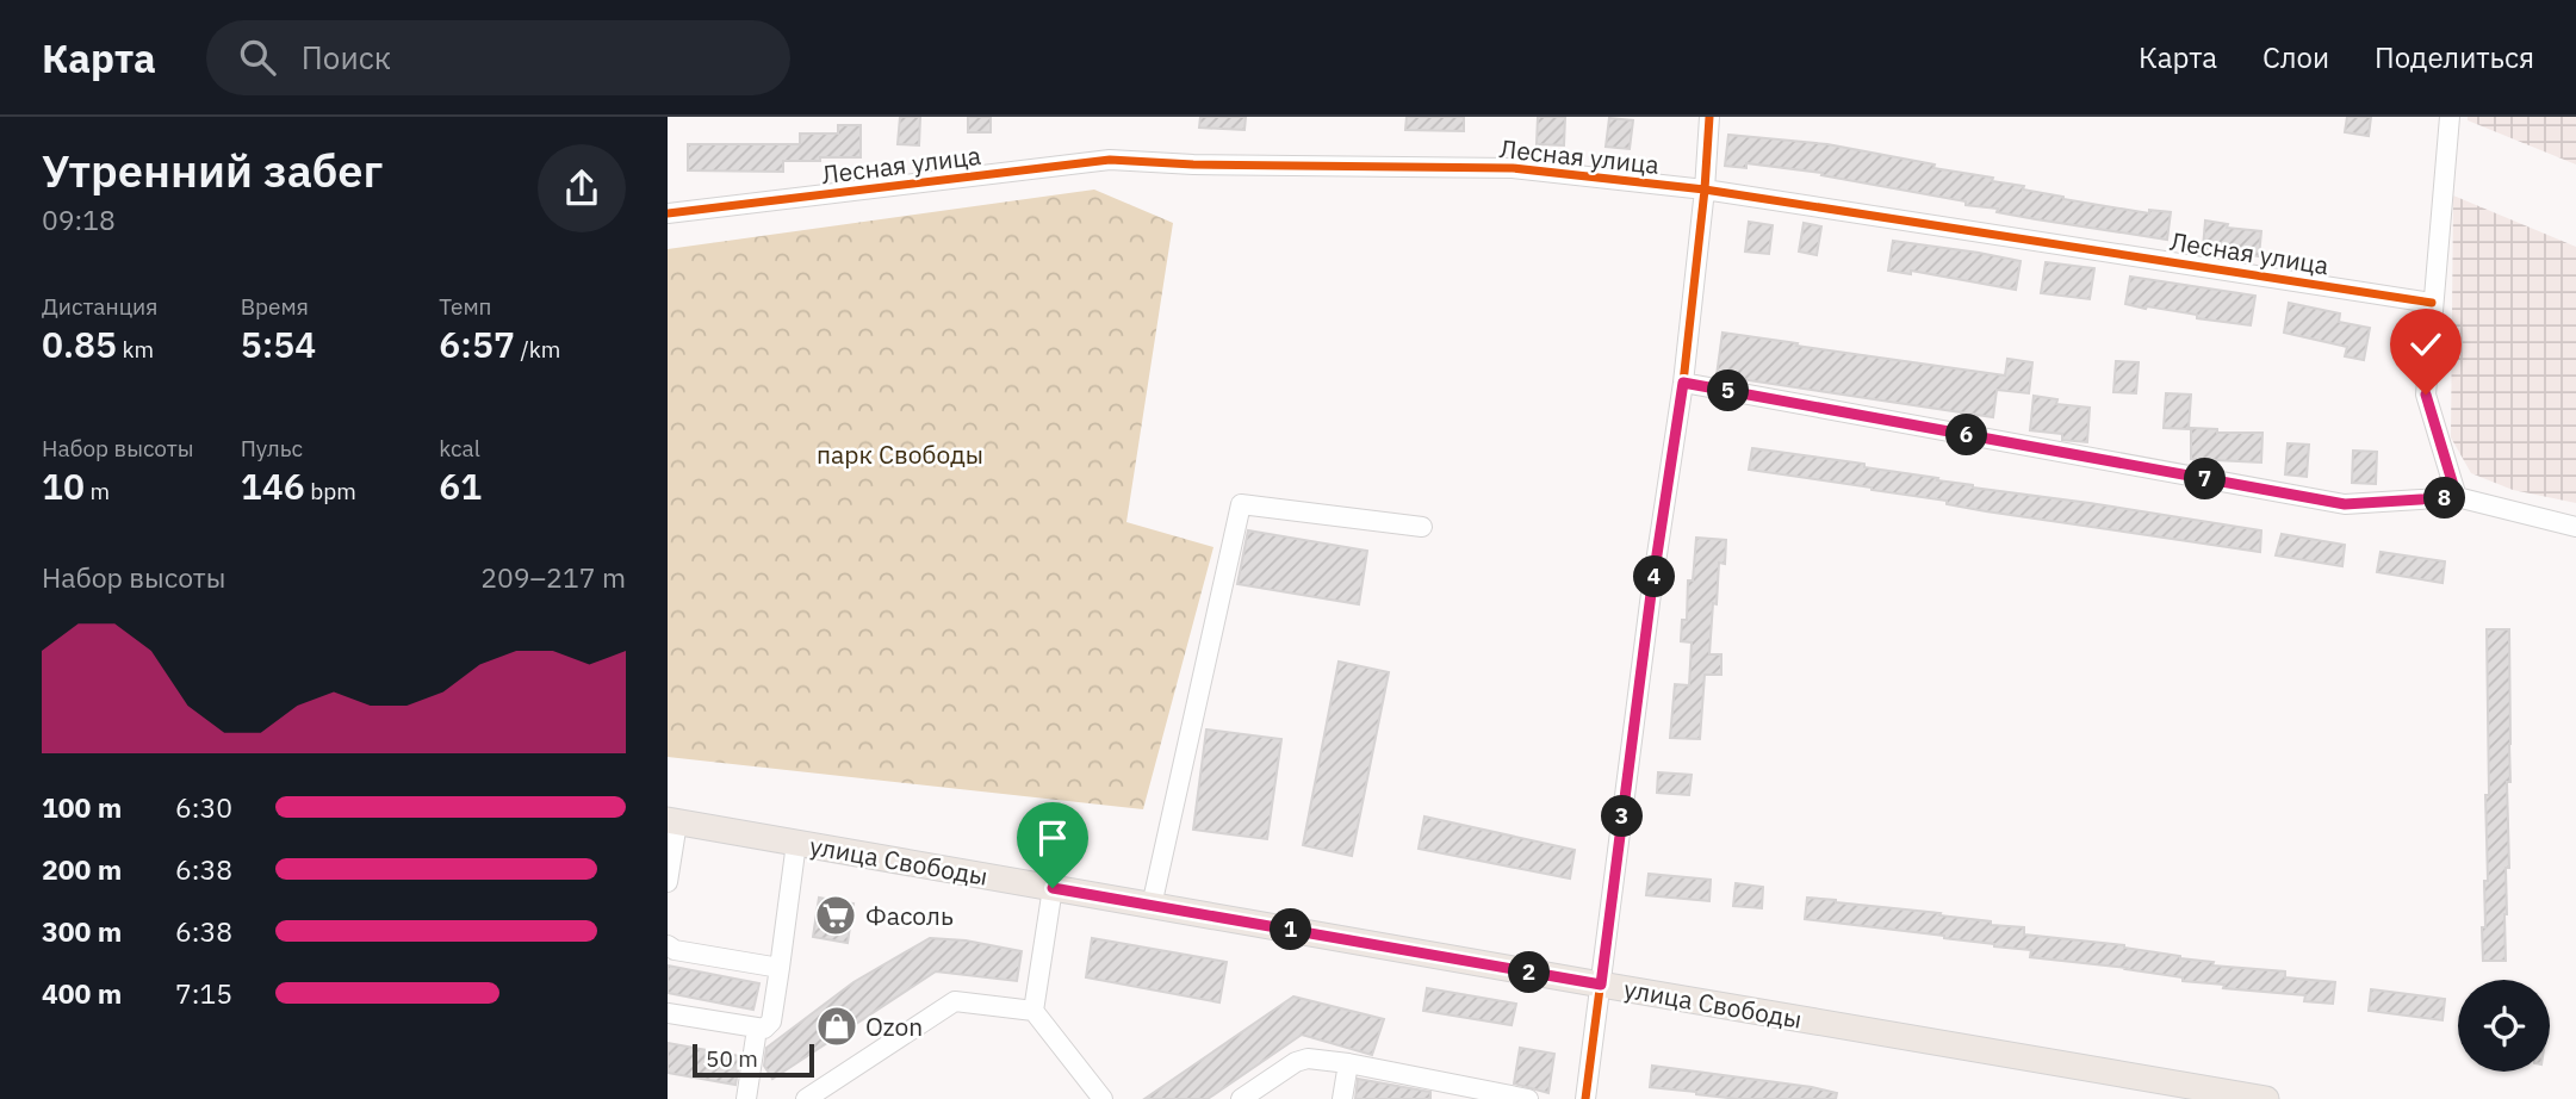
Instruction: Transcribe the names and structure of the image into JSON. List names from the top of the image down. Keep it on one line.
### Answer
{"streets":{"main road":["улица Свободы"],"street":["Лесная улица"]},"parks":["парк Свободы"],"places":{"supermarket":["Фасоль"],"shop":["Ozon"]},"scale_bar":"50 m","page":{"header":"Карта","search":"Поиск","nav":["Карта","Слои","Поделиться"],"heading":["Утренний забег","09:18"],"stats":[["Дистанция","0.85 km"],["Время","5:54"],["Темп","6:57 /km"],["Набор высоты","10 m"],["Пульс","146 bpm"],["kcal","61"]],"pins":["5","6","7","8","4","3","1","2"],"chart":["Набор высоты","209–217 m"],"list":[{"name":"100 m","note":"6:30"},{"name":"200 m","note":"6:38"},{"name":"300 m","note":"6:38"},{"name":"400 m","note":"7:15"}],"scale":"50 m"}}
